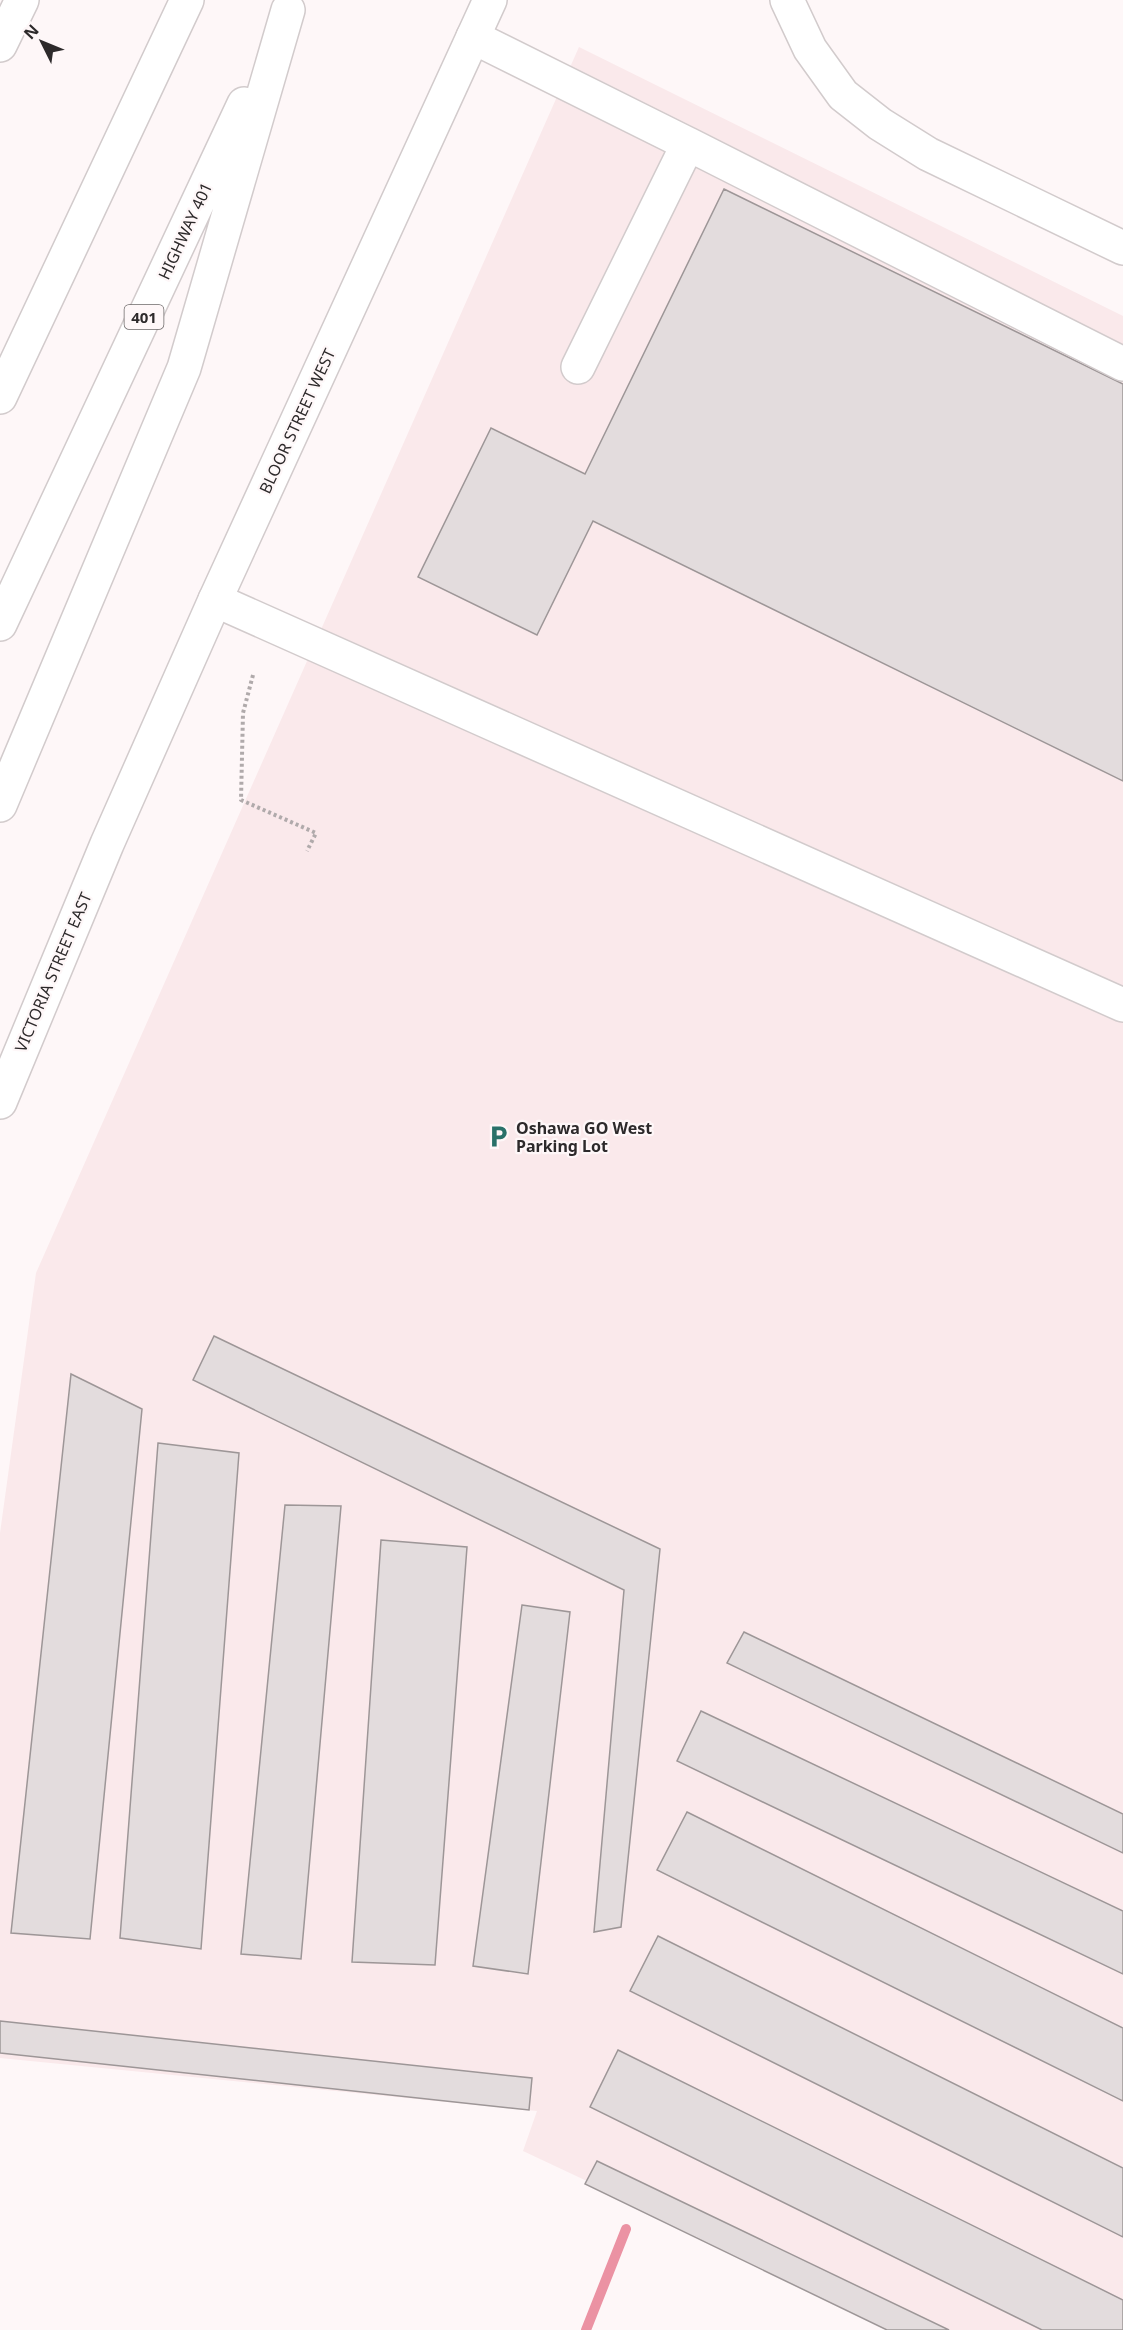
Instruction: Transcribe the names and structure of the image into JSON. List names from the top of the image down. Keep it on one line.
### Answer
{"streets":{"main road":["HIGHWAY 401","401","BLOOR STREET WEST","VICTORIA STREET EAST"]},"crossings":[["BLOOR STREET WEST","VICTORIA STREET EAST"]],"places":{"parking":["Oshawa GO West Parking Lot"]},"north":"top left"}
